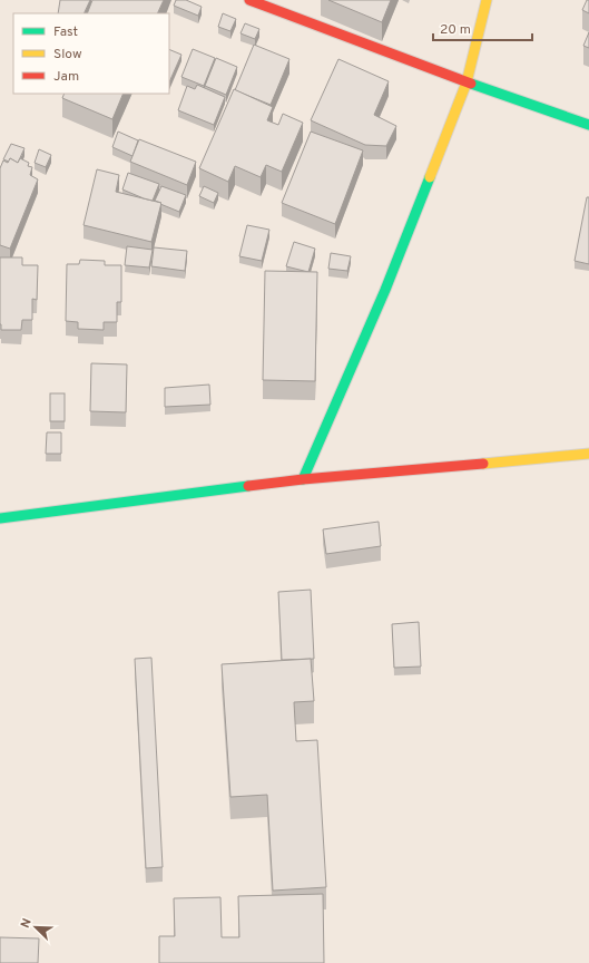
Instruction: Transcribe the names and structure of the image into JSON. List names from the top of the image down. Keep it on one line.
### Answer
{"legend":["Fast","Slow","Jam"],"scale_bar":"20 m","north":"top left"}
